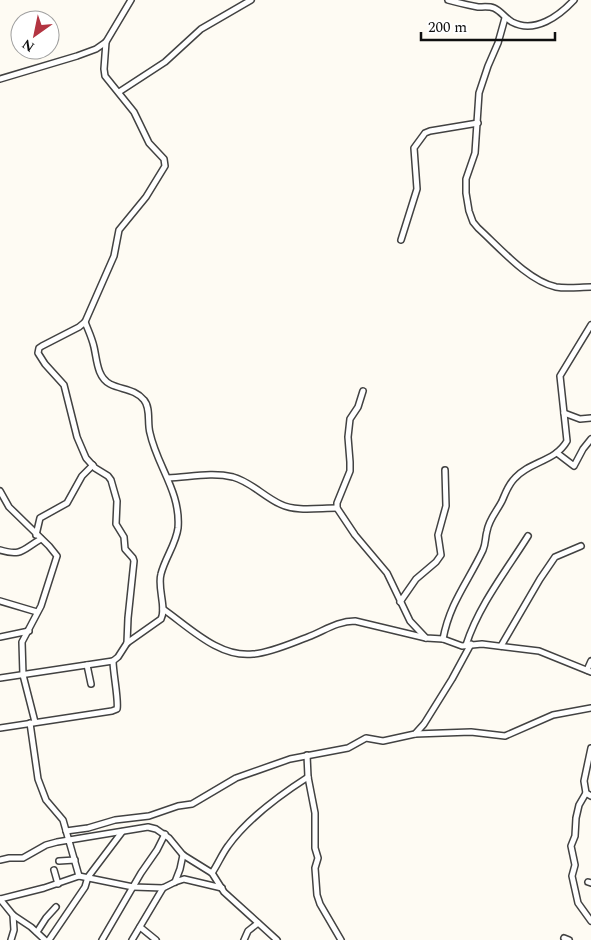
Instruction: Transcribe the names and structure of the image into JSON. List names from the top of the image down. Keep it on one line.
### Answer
{"scale_bar":"200 m","north":"bottom left"}
